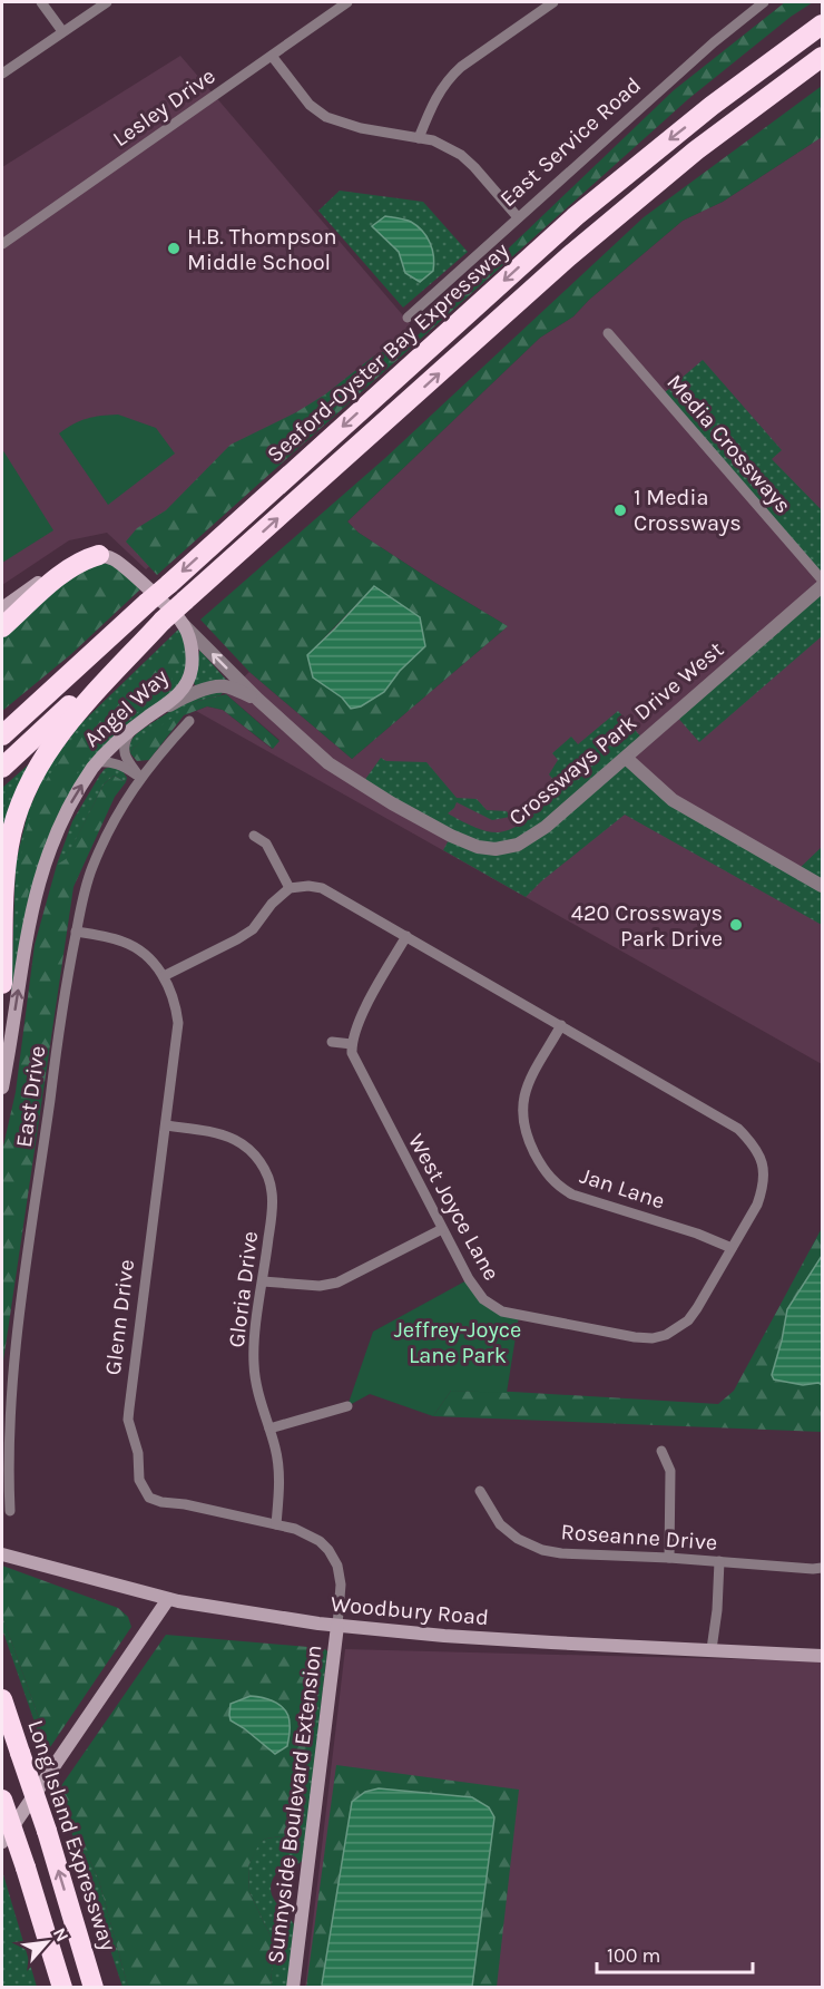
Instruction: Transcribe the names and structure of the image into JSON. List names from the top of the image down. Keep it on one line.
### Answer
{"streets":{"highway":["Seaford-Oyster Bay Expressway","Long Island Expressway"],"main road":["Angel Way","Woodbury Road","Sunnyside Boulevard Extension"],"street":["Lesley Drive","East Service Road","Media Crossways","Crossways Park Drive West","East Drive","Jan Lane","West Joyce Lane","Gloria Drive","Glenn Drive","Roseanne Drive"]},"crossings":[["Angel Way","Crossways Park Drive West"],["East Drive","Glenn Drive"],["Jan Lane","West Joyce Lane"],["Gloria Drive","Glenn Drive"],["Glenn Drive","Woodbury Road"],["Glenn Drive","Sunnyside Boulevard Extension"],["Woodbury Road","Sunnyside Boulevard Extension"]],"one_way":["Angel Way"],"parks":["Jeffrey-Joyce Lane Park"],"places":["H.B. Thompson Middle School","1 Media Crossways","420 Crossways Park Drive"],"scale_bar":"100 m","north":"top right"}
